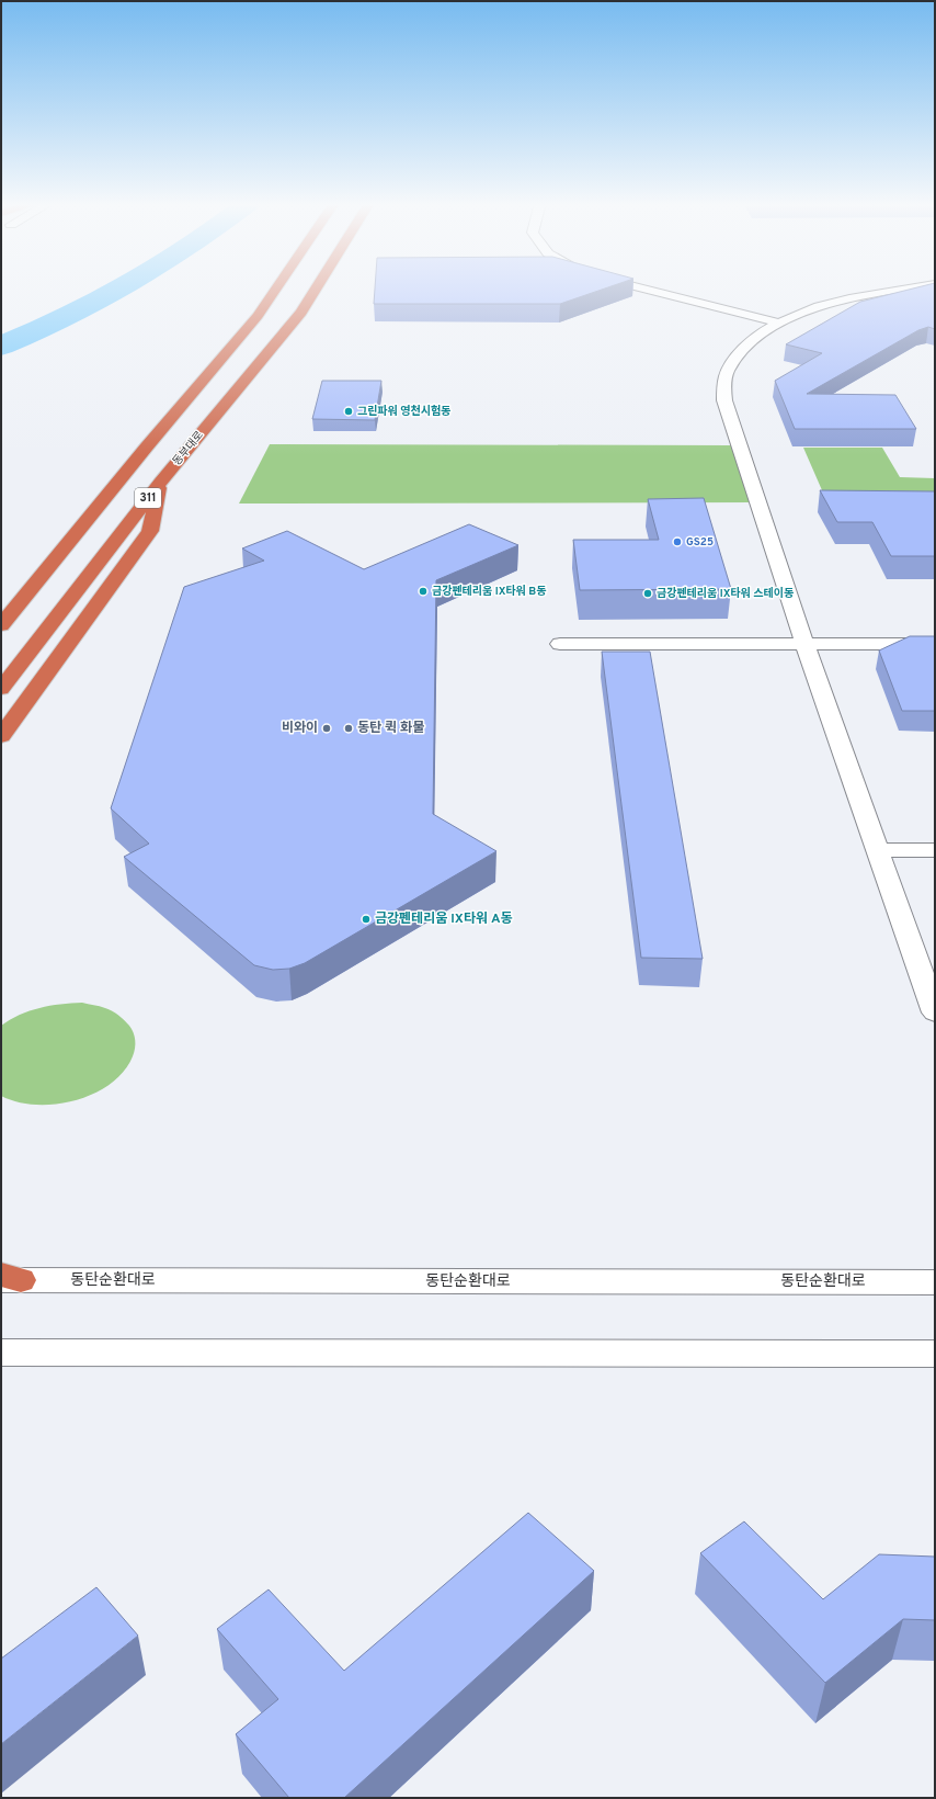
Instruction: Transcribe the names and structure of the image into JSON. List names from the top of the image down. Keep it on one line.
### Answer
{"streets":{"highway":["동부대로","311"],"street":["동탄순환대로"]},"places":["그린파워 영천시험동","GS25","금강펜테리움 IX타워 B동","금강펜테리움 IX타워 스테이동","비와이","동탄 퀵 화물","금강펜테리움 IX타워 A동"]}
